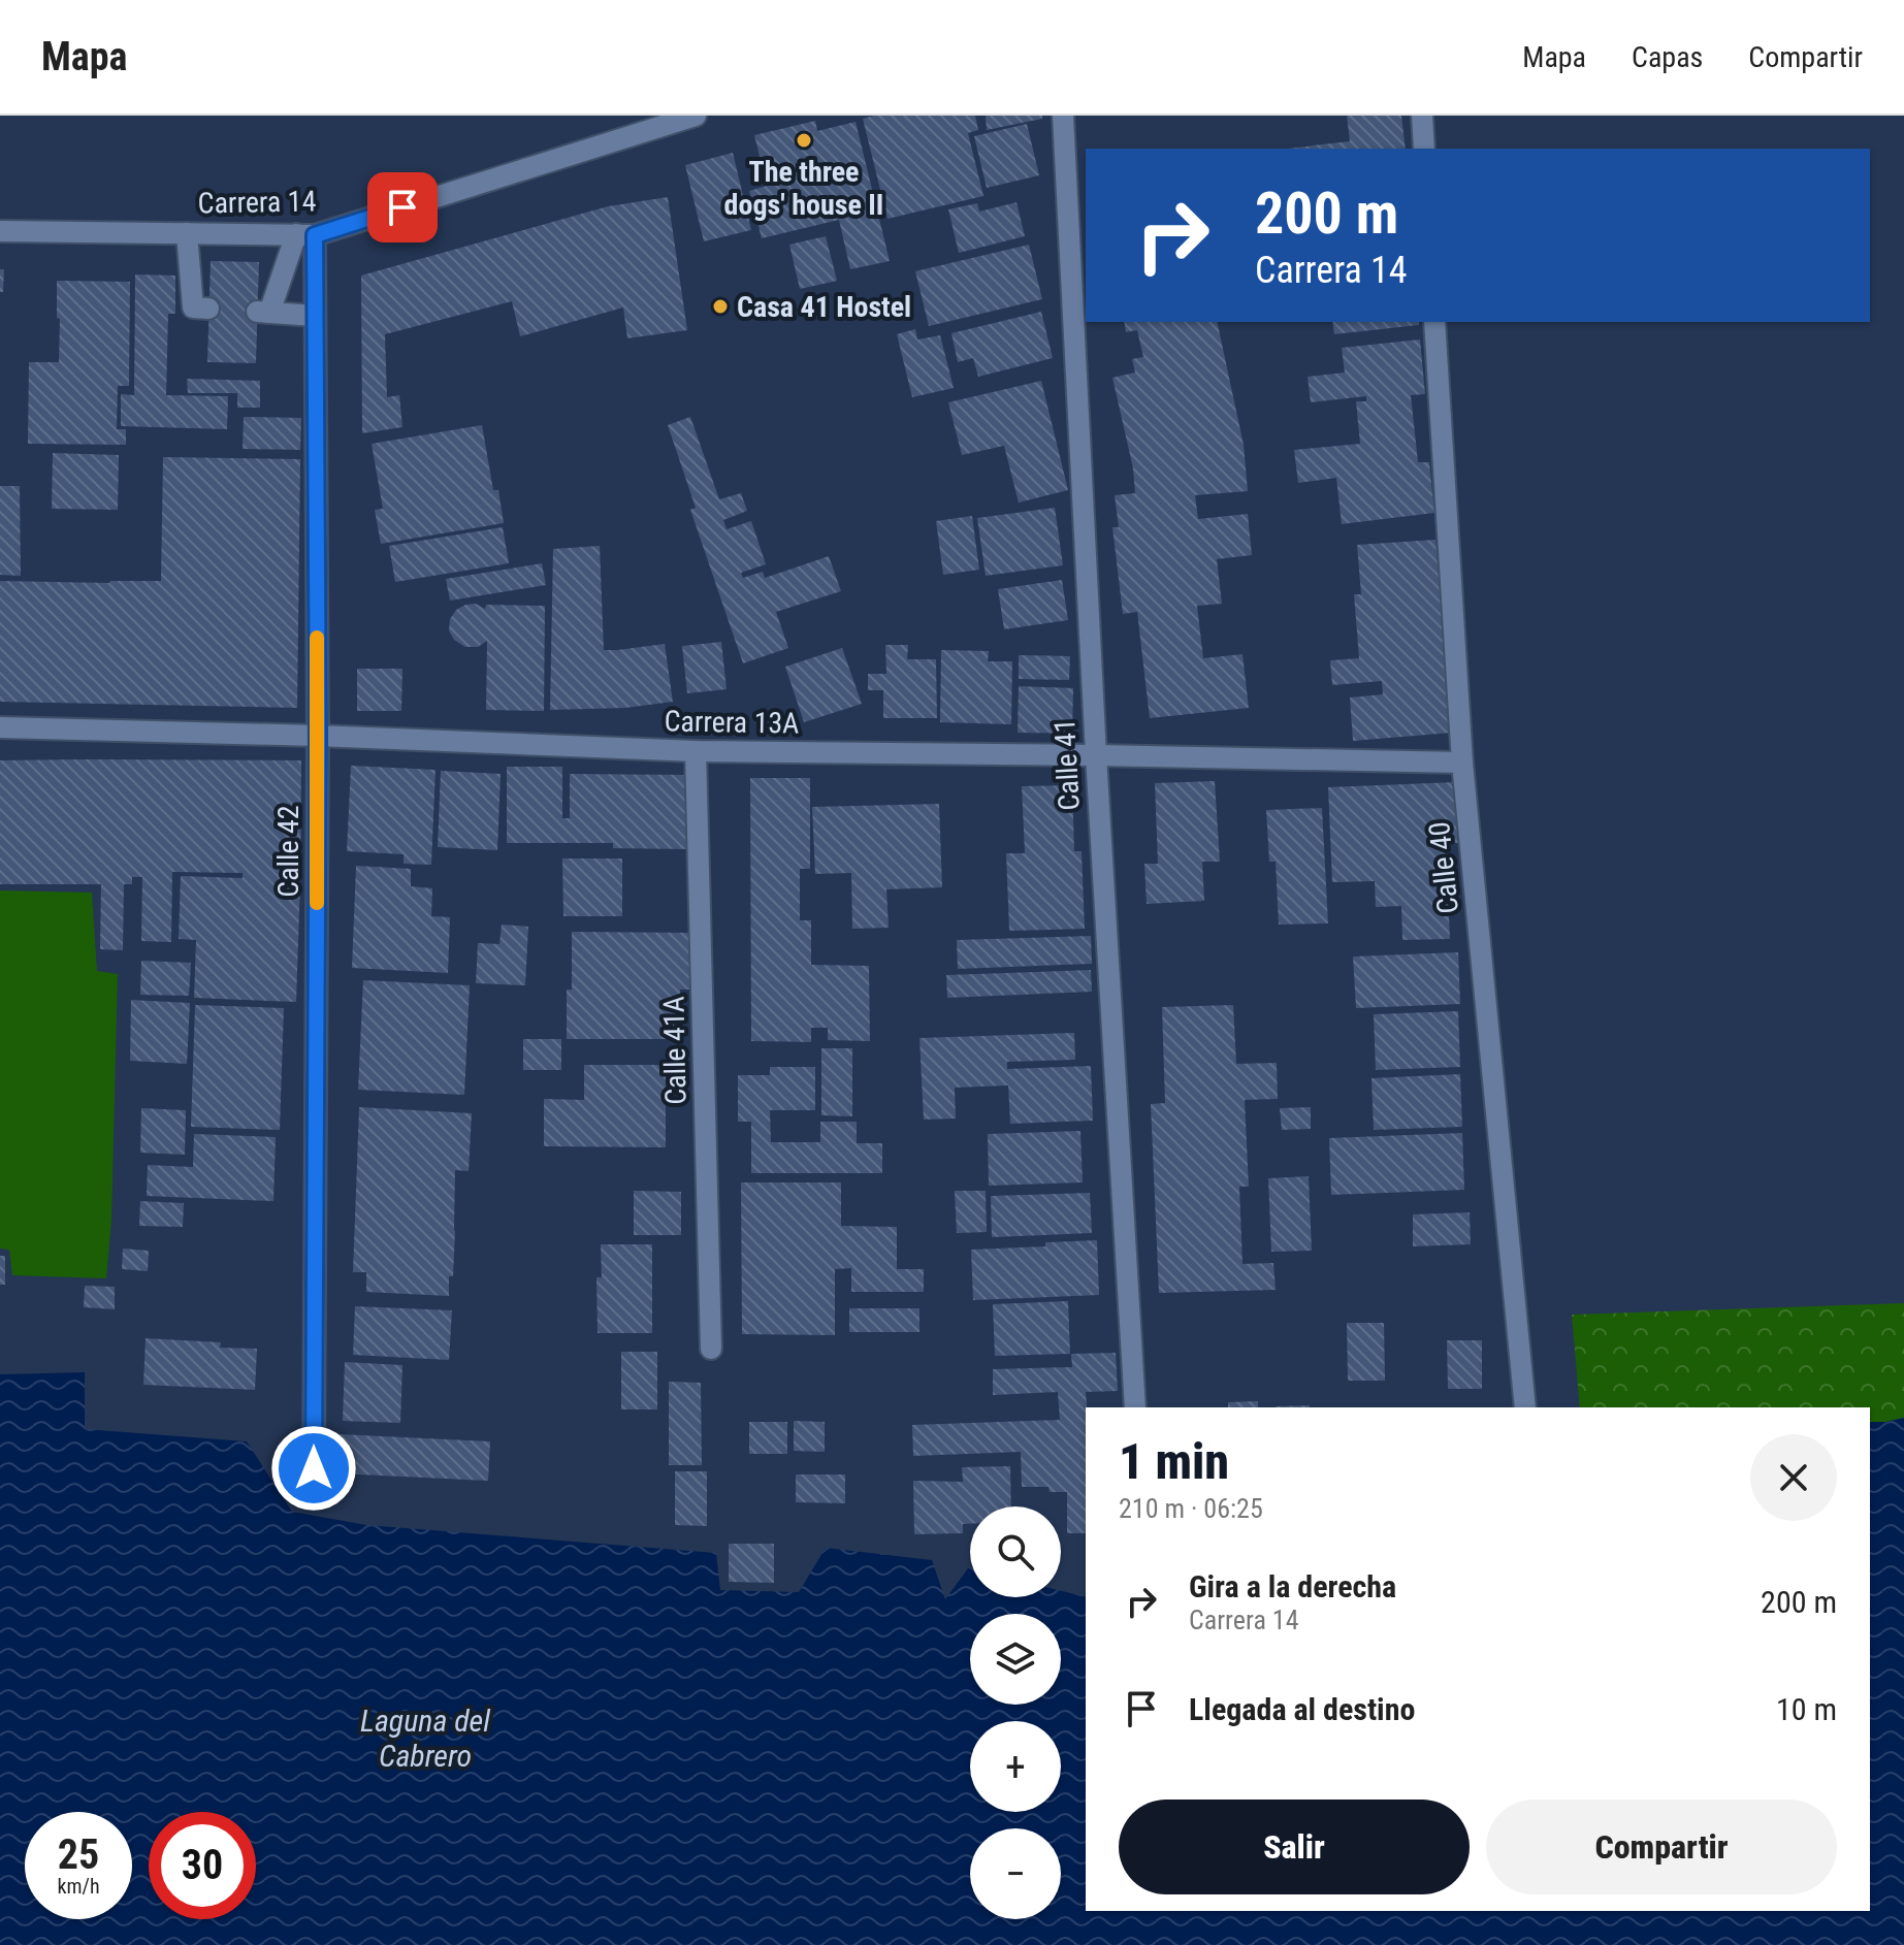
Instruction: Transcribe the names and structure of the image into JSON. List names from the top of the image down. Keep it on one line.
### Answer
{"streets":{"street":["Carrera 14","Carrera 13A","Calle 41","Calle 42","Calle 40","Calle 41A"]},"crossings":[["Carrera 14","Calle 42"],["Carrera 13A","Calle 41"],["Carrera 13A","Calle 42"],["Carrera 13A","Calle 40"],["Carrera 13A","Calle 41A"]],"water":["Laguna del Cabrero"],"places":["The three dogs' house II","Casa 41 Hostel"],"page":{"header":"Mapa","nav":["Mapa","Capas","Compartir"],"turn":["200 m","Carrera 14"],"heading":["1 min","210 m · 06:25"],"map_buttons":["+","−"],"list":[{"name":"Gira a la derecha","note":"Carrera 14","value":"200 m"},{"name":"Llegada al destino","value":"10 m"}],"buttons":["Salir","Compartir"],"speed":"25 km/h","limit":"30"}}
